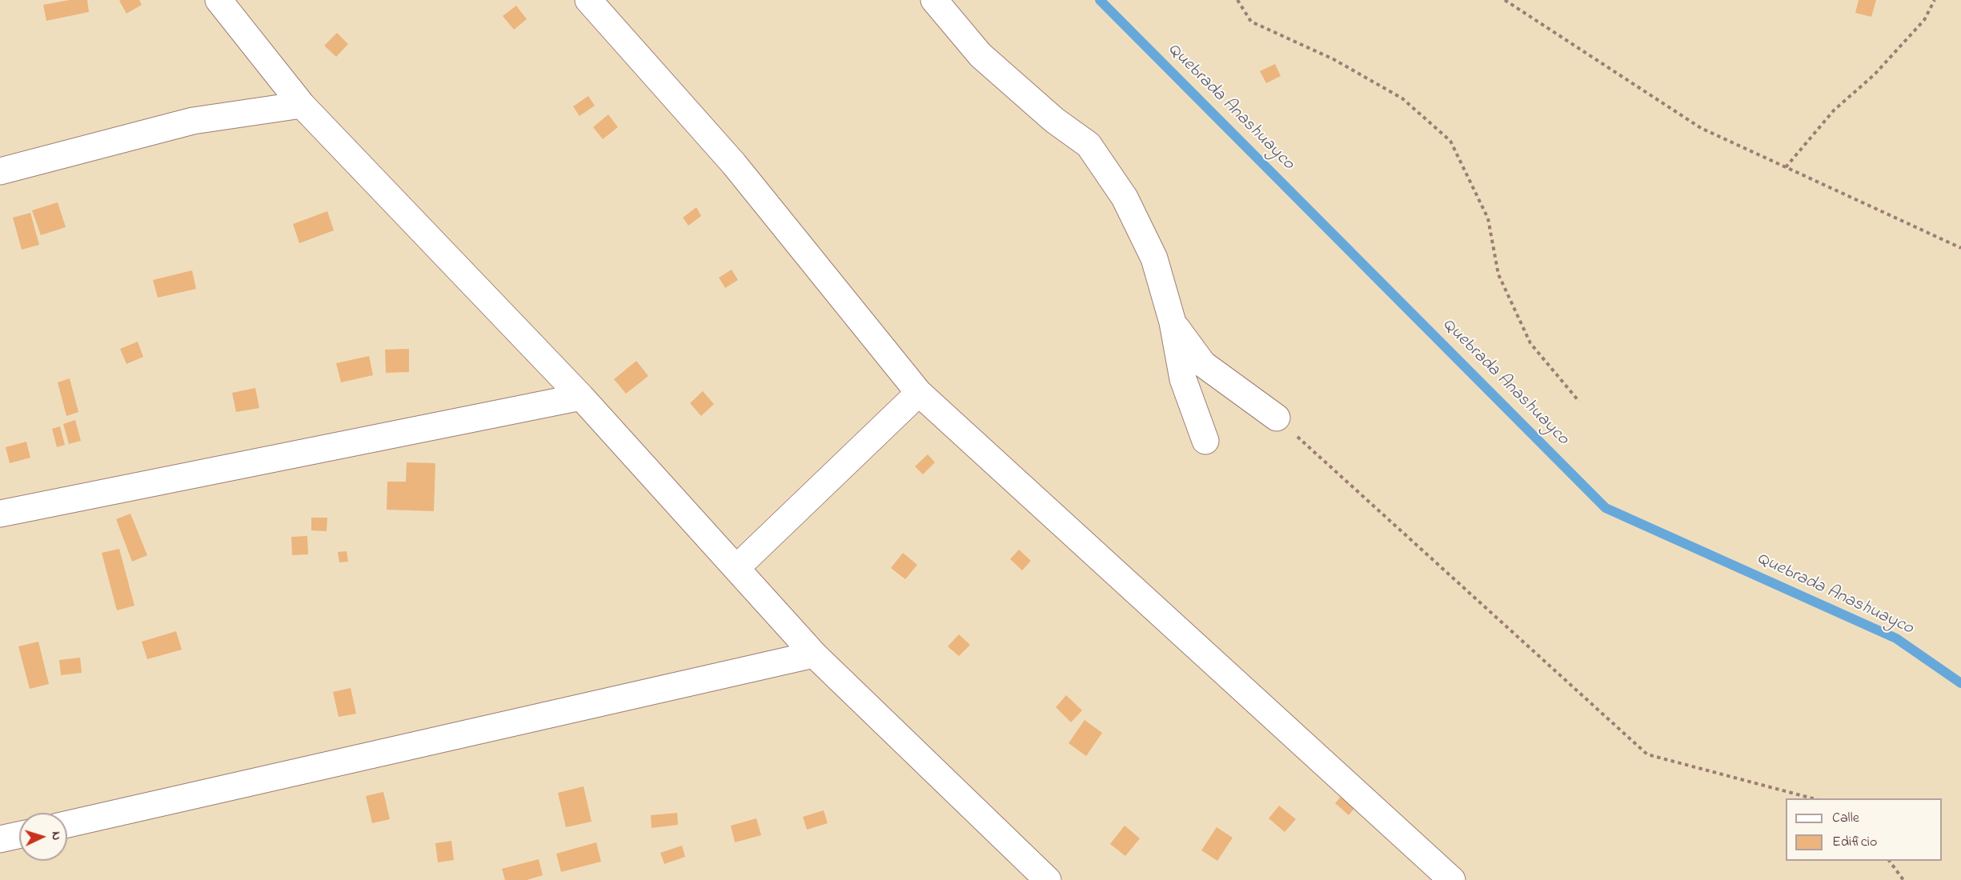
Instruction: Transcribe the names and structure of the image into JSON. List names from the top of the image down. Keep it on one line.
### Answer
{"water":["Quebrada Anashuayco"],"legend":["Calle","Edificio"],"north":"right"}
